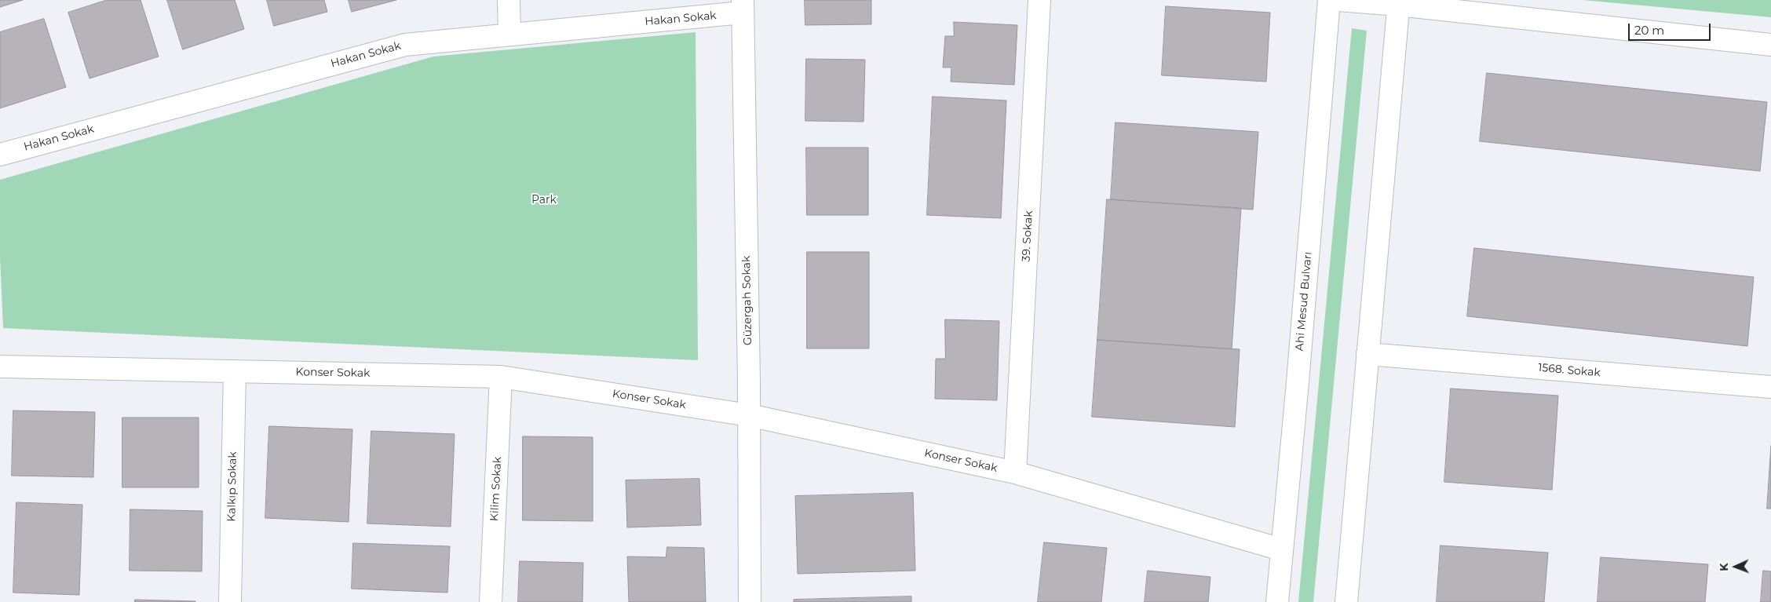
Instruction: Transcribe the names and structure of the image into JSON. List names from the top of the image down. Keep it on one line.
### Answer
{"streets":{"street":["Hakan Sokak","39. Sokak","Güzergah Sokak","Ahi Mesud Bulvarı","1568. Sokak","Konser Sokak","Kalkıp Sokak","Kilim Sokak"]},"crossings":[["Hakan Sokak","Güzergah Sokak"],["39. Sokak","Konser Sokak"],["Güzergah Sokak","Konser Sokak"],["Ahi Mesud Bulvarı","Konser Sokak"],["Konser Sokak","Kalkıp Sokak"],["Konser Sokak","Kilim Sokak"]],"parks":["Park"],"scale_bar":"20 m","north":"left"}
